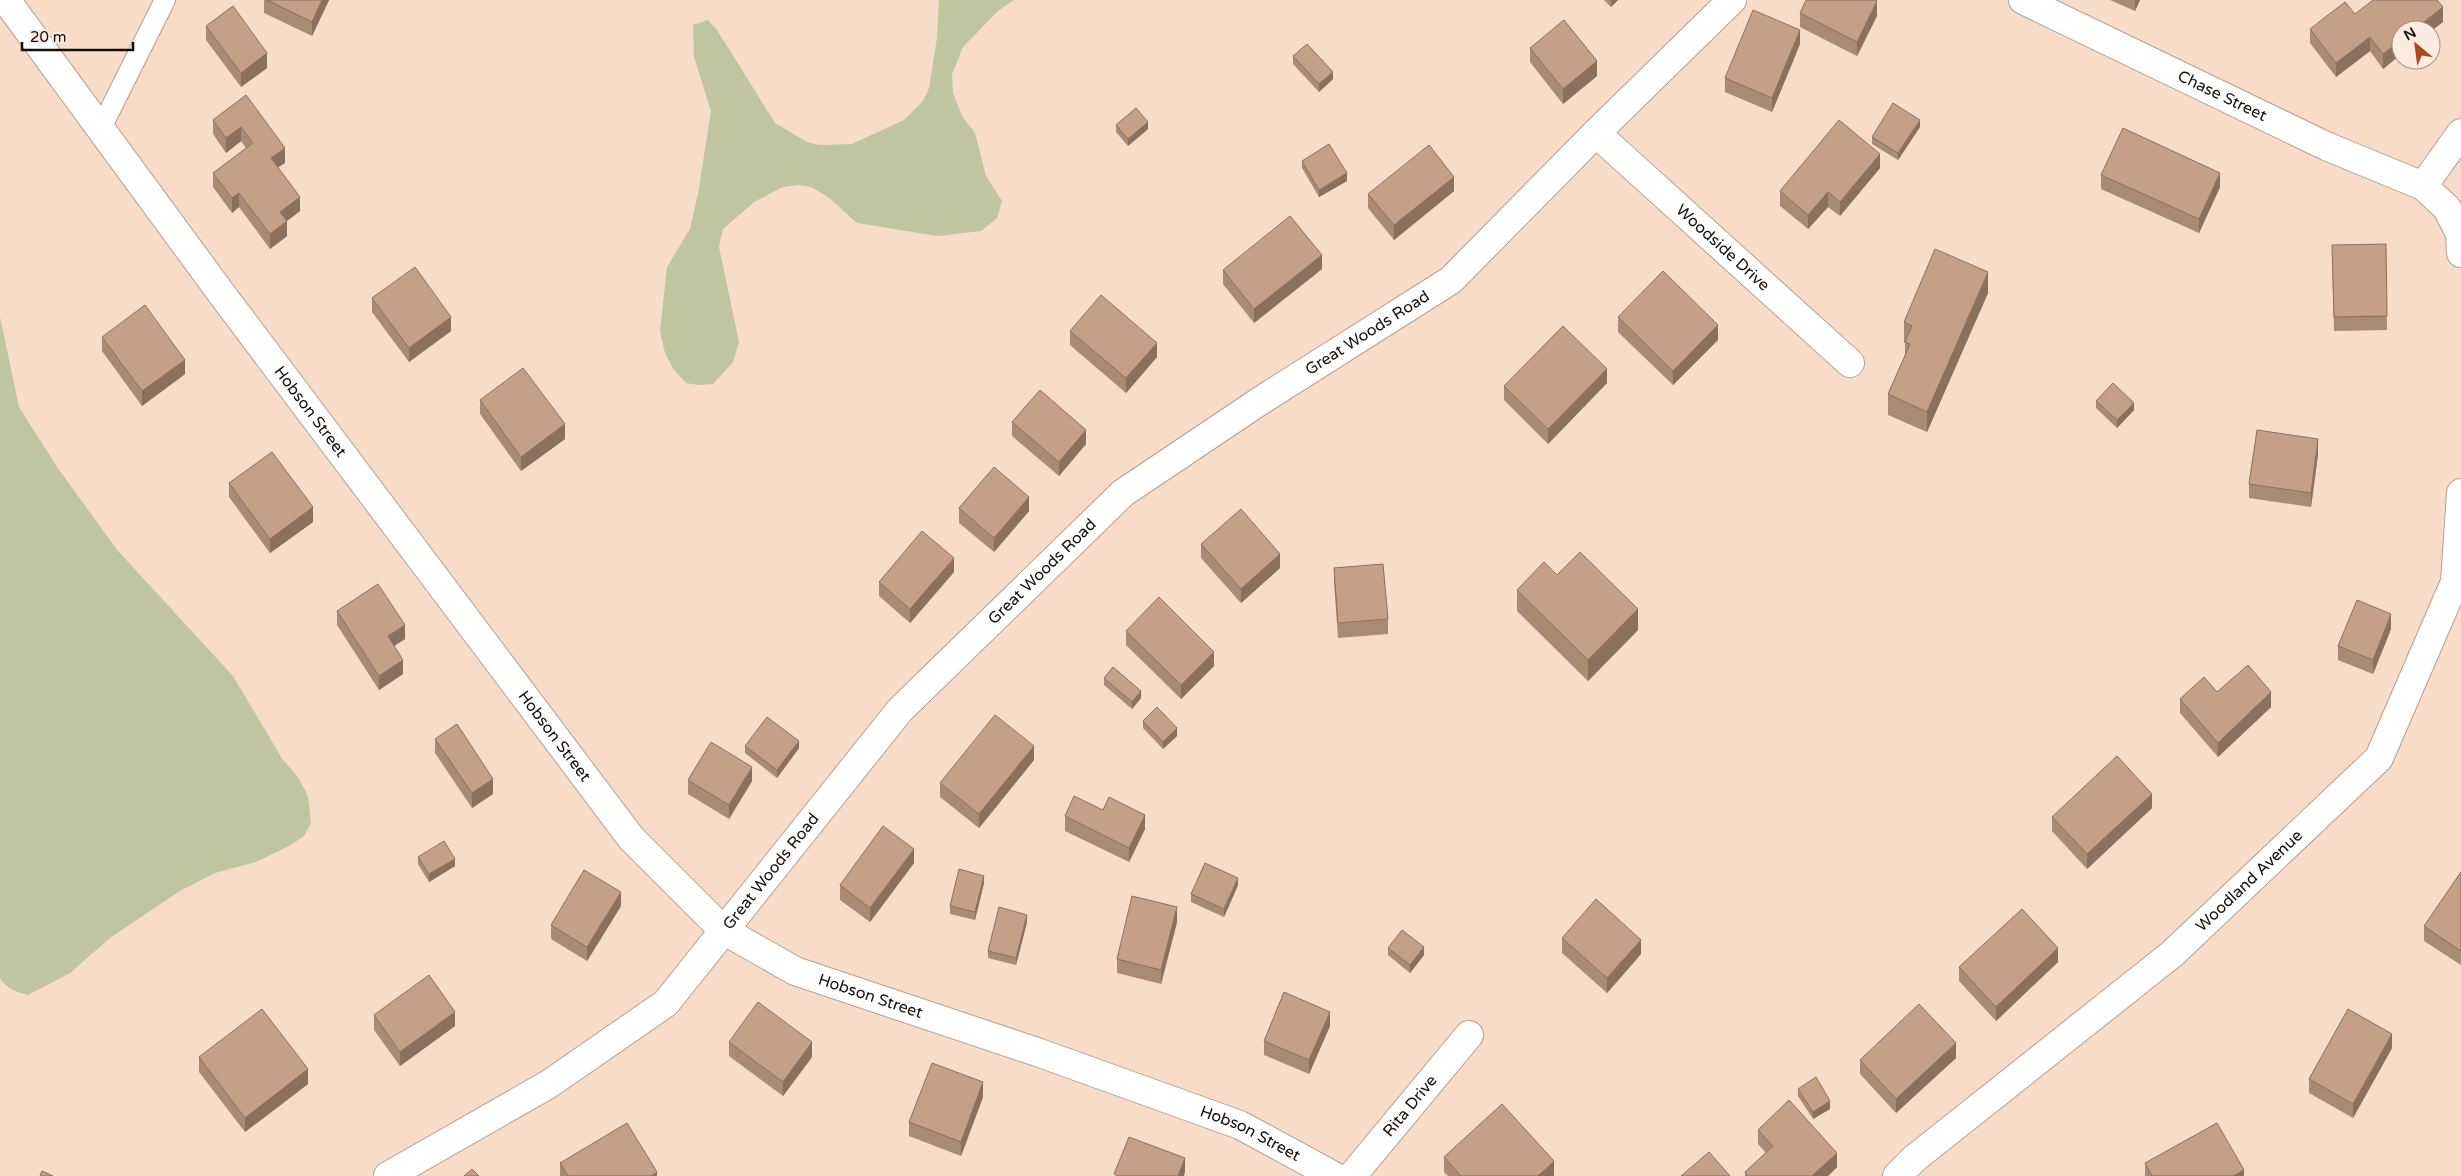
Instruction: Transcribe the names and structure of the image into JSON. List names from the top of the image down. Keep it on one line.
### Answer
{"streets":{"street":["Chase Street","Woodside Drive","Great Woods Road","Hobson Street","Woodland Avenue","Rita Drive"]},"crossings":[["Woodside Drive","Great Woods Road"],["Great Woods Road","Hobson Street"]],"scale_bar":"20 m","north":"top left"}
